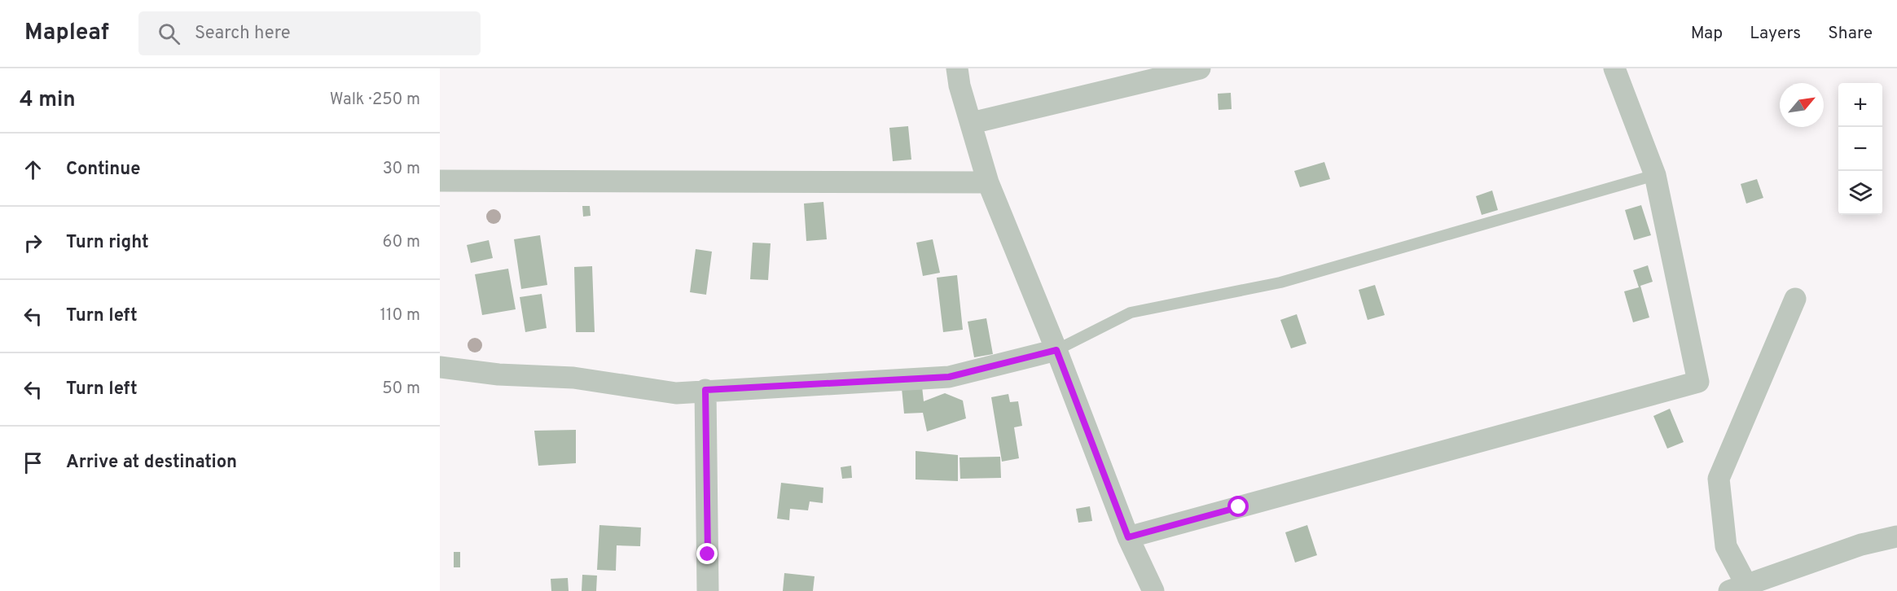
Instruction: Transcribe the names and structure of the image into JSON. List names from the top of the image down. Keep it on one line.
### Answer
{"north":"top right","page":{"header":"Mapleaf","search":"Search here","nav":["Map","Layers","Share"],"heading":["4 min","Walk · 250 m"],"map_buttons":["+","−"],"list":[["Continue","30 m"],["Turn right","60 m"],["Turn left","110 m"],["Turn left","50 m"],"Arrive at destination"]}}
